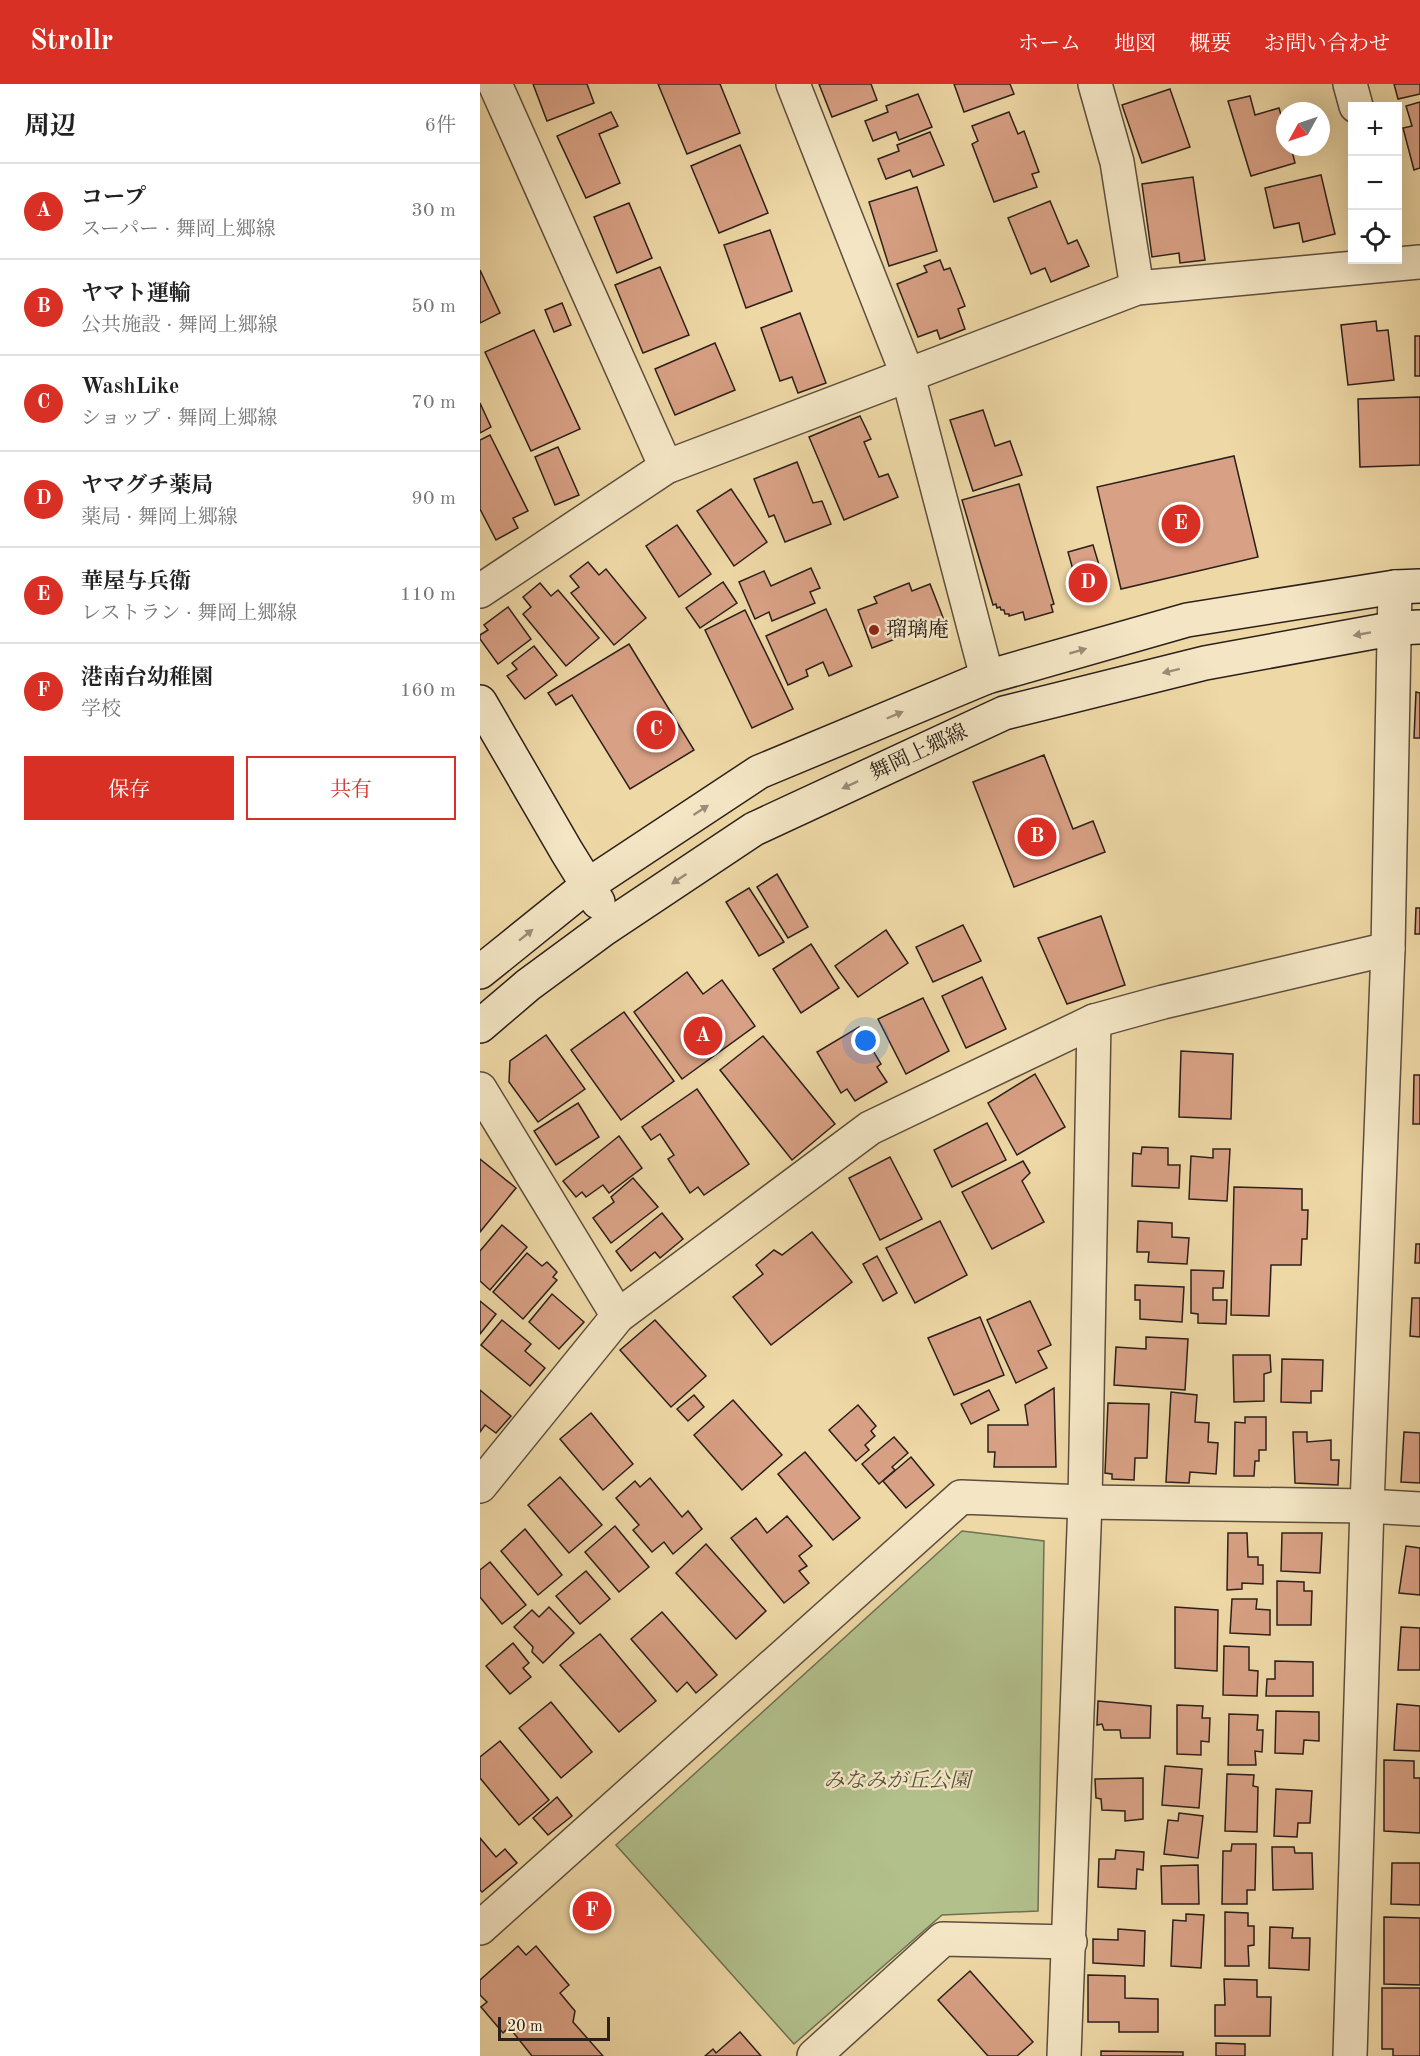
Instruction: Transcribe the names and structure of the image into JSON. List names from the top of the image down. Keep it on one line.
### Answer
{"streets":{"street":["舞岡上郷線"]},"parks":["みなみが丘公園"],"places":["瑠璃庵"],"scale_bar":"20 m","north":"bottom left","page":{"header":"Strollr","nav":["ホーム","地図","概要","お問い合わせ"],"heading":["周辺","6件"],"map_buttons":["+","−"],"list":[{"mark":"A","name":"コープ","note":"スーパー · 舞岡上郷線","value":"30 m"},{"mark":"B","name":"ヤマト運輸","note":"公共施設 · 舞岡上郷線","value":"50 m"},{"mark":"C","name":"WashLike","note":"ショップ · 舞岡上郷線","value":"70 m"},{"mark":"D","name":"ヤマグチ薬局","note":"薬局 · 舞岡上郷線","value":"90 m"},{"mark":"E","name":"華屋与兵衛","note":"レストラン · 舞岡上郷線","value":"110 m"},{"mark":"F","name":"港南台幼稚園","note":"学校","value":"160 m"}],"pins":["E","D","C","B","A","F"],"buttons":["保存","共有"],"scale":"20 m"}}
